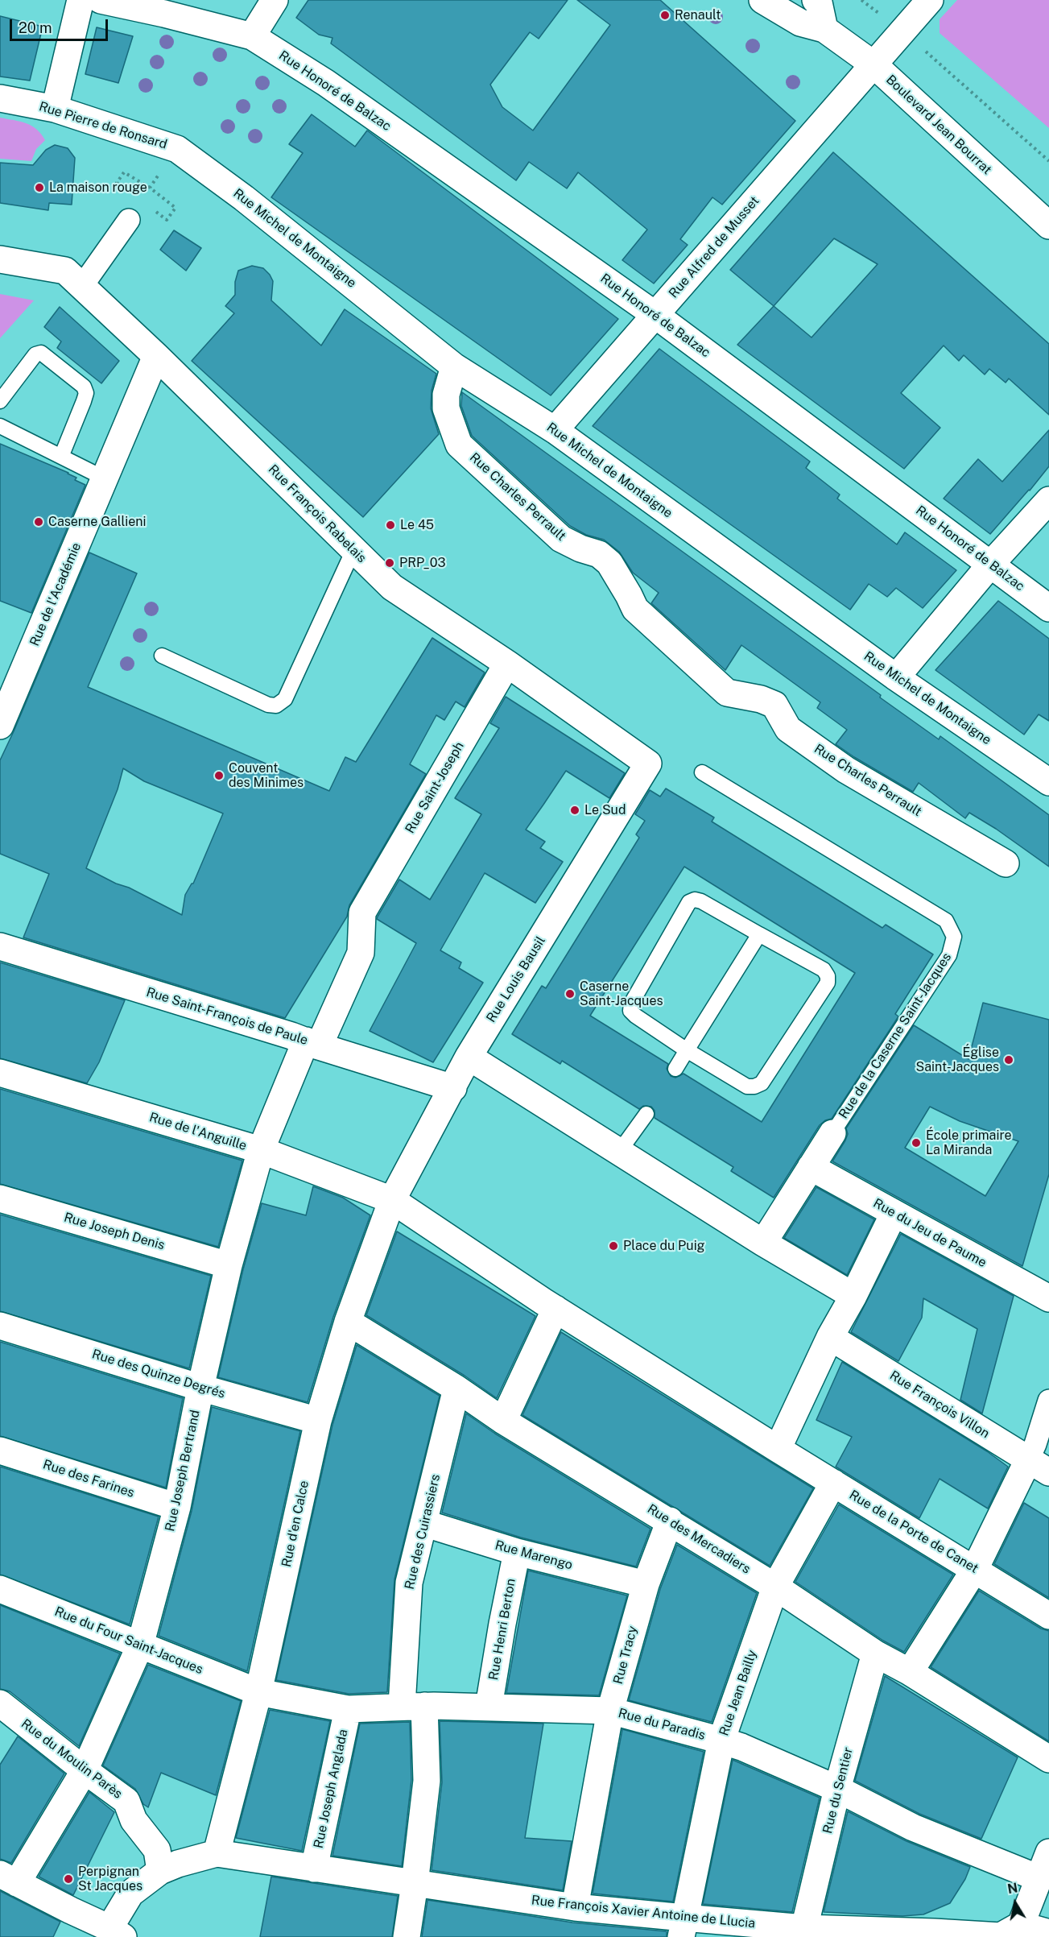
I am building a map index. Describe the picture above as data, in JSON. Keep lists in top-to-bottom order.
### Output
{
  "streets": {
    "street": [
      "Rue Honoré de Balzac",
      "Boulevard Jean Bourrat",
      "Rue Pierre de Ronsard",
      "Rue Michel de Montaigne",
      "Rue Alfred de Musset",
      "Rue Charles Perrault",
      "Rue François Rabelais",
      "Rue de l'Académie",
      "Rue Saint-Joseph",
      "Rue Louis Bausil",
      "Rue Saint-François de Paule",
      "Rue de la Caserne Saint-Jacques",
      "Rue de l'Anguille",
      "Rue Joseph Denis",
      "Rue du Jeu de Paume",
      "Rue des Quinze Degrés",
      "Rue François Villon",
      "Rue Joseph Bertrand",
      "Rue des Farines",
      "Rue d'en Calce",
      "Rue des Cuirassiers",
      "Rue de la Porte de Canet",
      "Rue des Mercadiers",
      "Rue Marengo",
      "Rue Henri Berton",
      "Rue du Four Saint-Jacques",
      "Rue Tracy",
      "Rue Jean Bailly",
      "Rue du Paradis",
      "Rue du Moulin Parès",
      "Rue Joseph Anglada",
      "Rue du Sentier",
      "Rue François Xavier Antoine de Llucia"
    ]
  },
  "crossings": [
    ["Rue Honoré de Balzac", "Rue Alfred de Musset"],
    ["Boulevard Jean Bourrat", "Rue Alfred de Musset"],
    ["Rue Pierre de Ronsard", "Rue Michel de Montaigne"],
    ["Rue Michel de Montaigne", "Rue Alfred de Musset"],
    ["Rue Michel de Montaigne", "Rue Charles Perrault"],
    ["Rue François Rabelais", "Rue de l'Académie"],
    ["Rue François Rabelais", "Rue Saint-Joseph"],
    ["Rue François Rabelais", "Rue Louis Bausil"],
    ["Rue Saint-Joseph", "Rue Joseph Bertrand"],
    ["Rue Louis Bausil", "Rue Saint-François de Paule"],
    ["Rue Louis Bausil", "Rue de l'Anguille"],
    ["Rue Louis Bausil", "Rue d'en Calce"],
    ["Rue Saint-François de Paule", "Rue Joseph Bertrand"],
    ["Rue de la Caserne Saint-Jacques", "Rue du Jeu de Paume"],
    ["Rue de l'Anguille", "Rue Joseph Bertrand"],
    ["Rue de l'Anguille", "Rue d'en Calce"],
    ["Rue Joseph Denis", "Rue Joseph Bertrand"],
    ["Rue des Quinze Degrés", "Rue Joseph Bertrand"],
    ["Rue des Quinze Degrés", "Rue d'en Calce"],
    ["Rue Joseph Bertrand", "Rue des Farines"],
    ["Rue Joseph Bertrand", "Rue du Four Saint-Jacques"],
    ["Rue Joseph Bertrand", "Rue du Moulin Parès"],
    ["Rue d'en Calce", "Rue des Mercadiers"],
    ["Rue d'en Calce", "Rue du Four Saint-Jacques"],
    ["Rue d'en Calce", "Rue du Paradis"],
    ["Rue d'en Calce", "Rue François Xavier Antoine de Llucia"],
    ["Rue des Cuirassiers", "Rue des Mercadiers"],
    ["Rue des Cuirassiers", "Rue Marengo"],
    ["Rue des Cuirassiers", "Rue du Paradis"],
    ["Rue des Cuirassiers", "Rue François Xavier Antoine de Llucia"],
    ["Rue de la Porte de Canet", "Rue Jean Bailly"],
    ["Rue des Mercadiers", "Rue Tracy"],
    ["Rue des Mercadiers", "Rue Jean Bailly"],
    ["Rue des Mercadiers", "Rue du Sentier"],
    ["Rue Marengo", "Rue Henri Berton"],
    ["Rue Marengo", "Rue Tracy"],
    ["Rue Henri Berton", "Rue du Paradis"],
    ["Rue du Four Saint-Jacques", "Rue du Paradis"],
    ["Rue Tracy", "Rue du Paradis"],
    ["Rue Tracy", "Rue François Xavier Antoine de Llucia"],
    ["Rue Jean Bailly", "Rue du Paradis"],
    ["Rue Jean Bailly", "Rue François Xavier Antoine de Llucia"],
    ["Rue du Paradis", "Rue Joseph Anglada"],
    ["Rue du Paradis", "Rue du Sentier"],
    ["Rue Joseph Anglada", "Rue François Xavier Antoine de Llucia"],
    ["Rue du Sentier", "Rue François Xavier Antoine de Llucia"]
  ],
  "places": [
    "Renault",
    "La maison rouge",
    "Caserne Gallieni",
    "Le 45",
    "PRP_03",
    "Couvent des Minimes",
    "Le Sud",
    "Caserne Saint-Jacques",
    "Église Saint-Jacques",
    "École primaire La Miranda",
    "Place du Puig",
    "Perpignan St Jacques"
  ],
  "scale_bar": "20 m",
  "north": "top"
}
